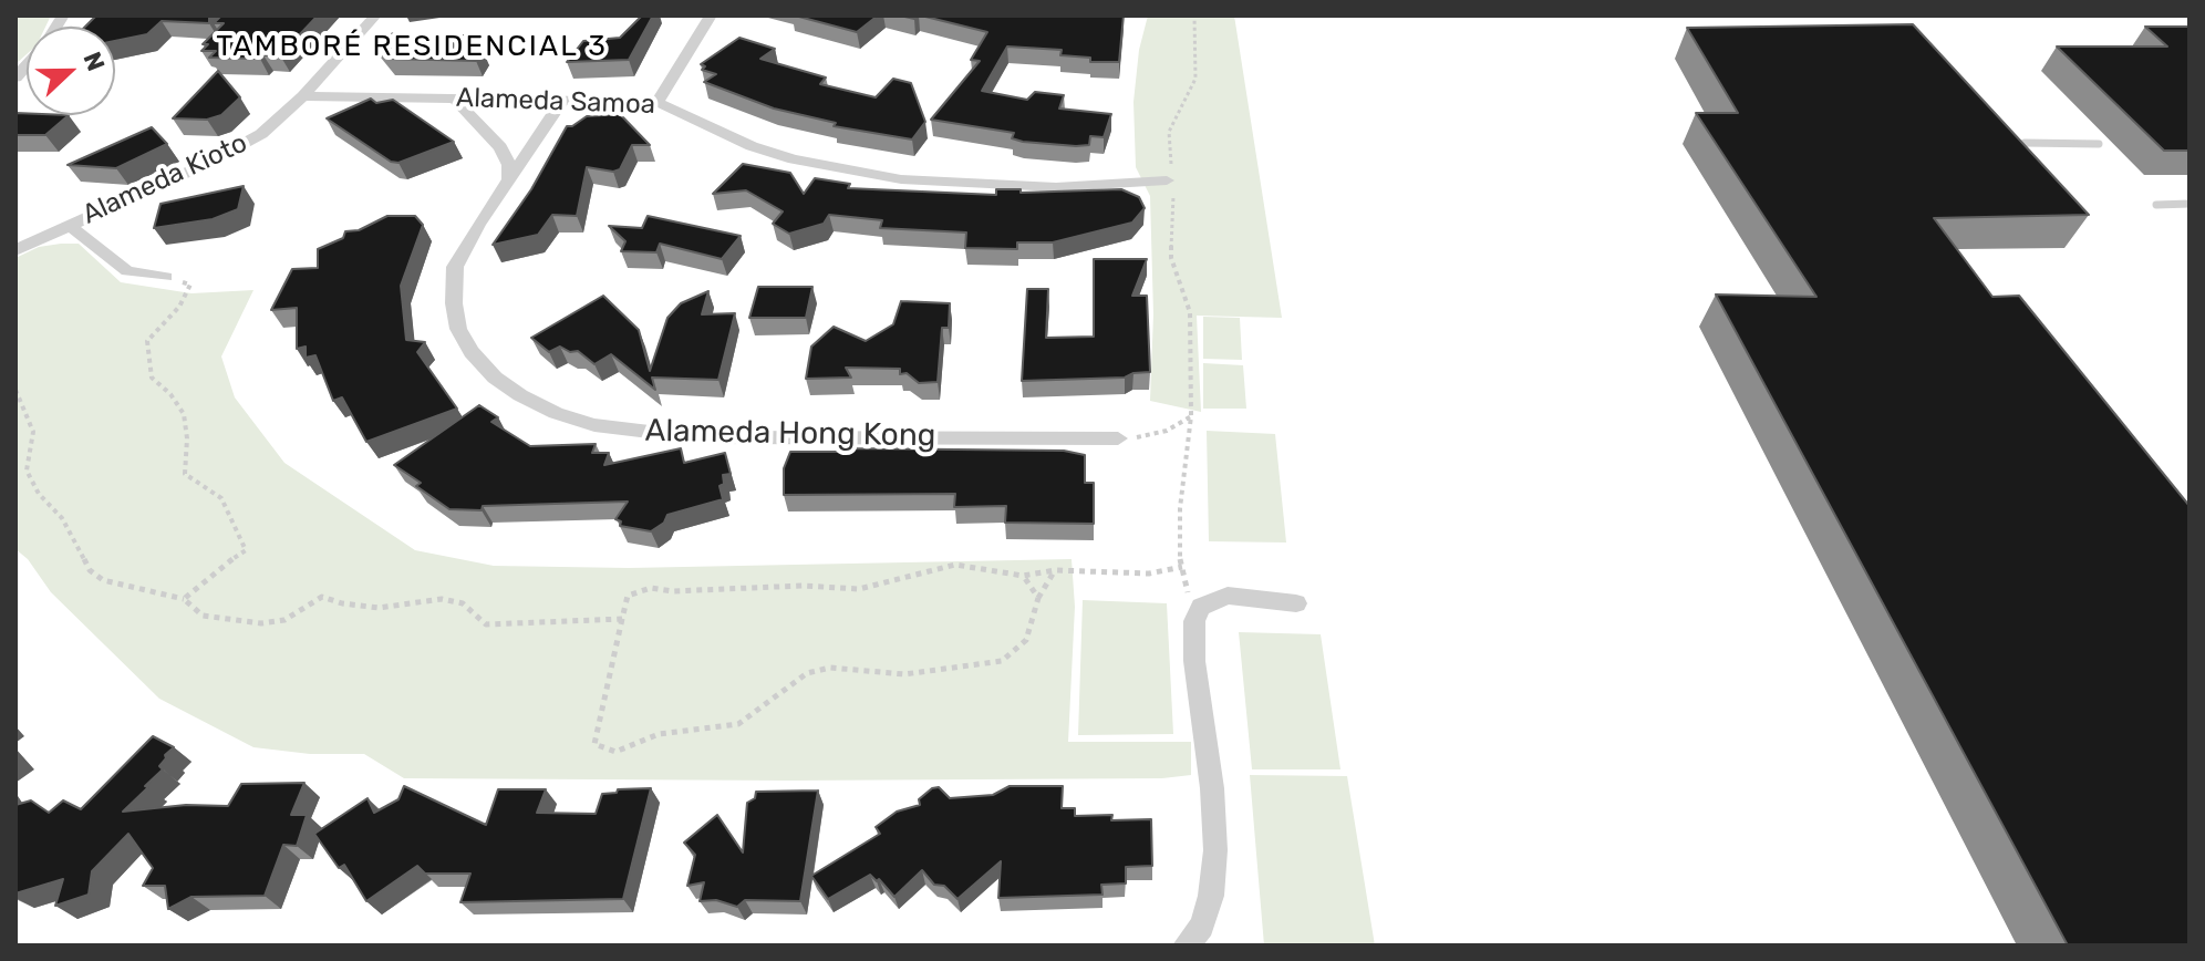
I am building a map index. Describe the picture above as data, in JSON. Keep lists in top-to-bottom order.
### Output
{
  "streets": {
    "street": ["Alameda Samoa", "Alameda Kioto", "Alameda Hong Kong"]
  },
  "crossings": [
    ["Alameda Samoa", "Alameda Kioto"],
    ["Alameda Samoa", "Alameda Hong Kong"]
  ],
  "districts": ["TAMBORÉ RESIDENCIAL 3"],
  "north": "right"
}
